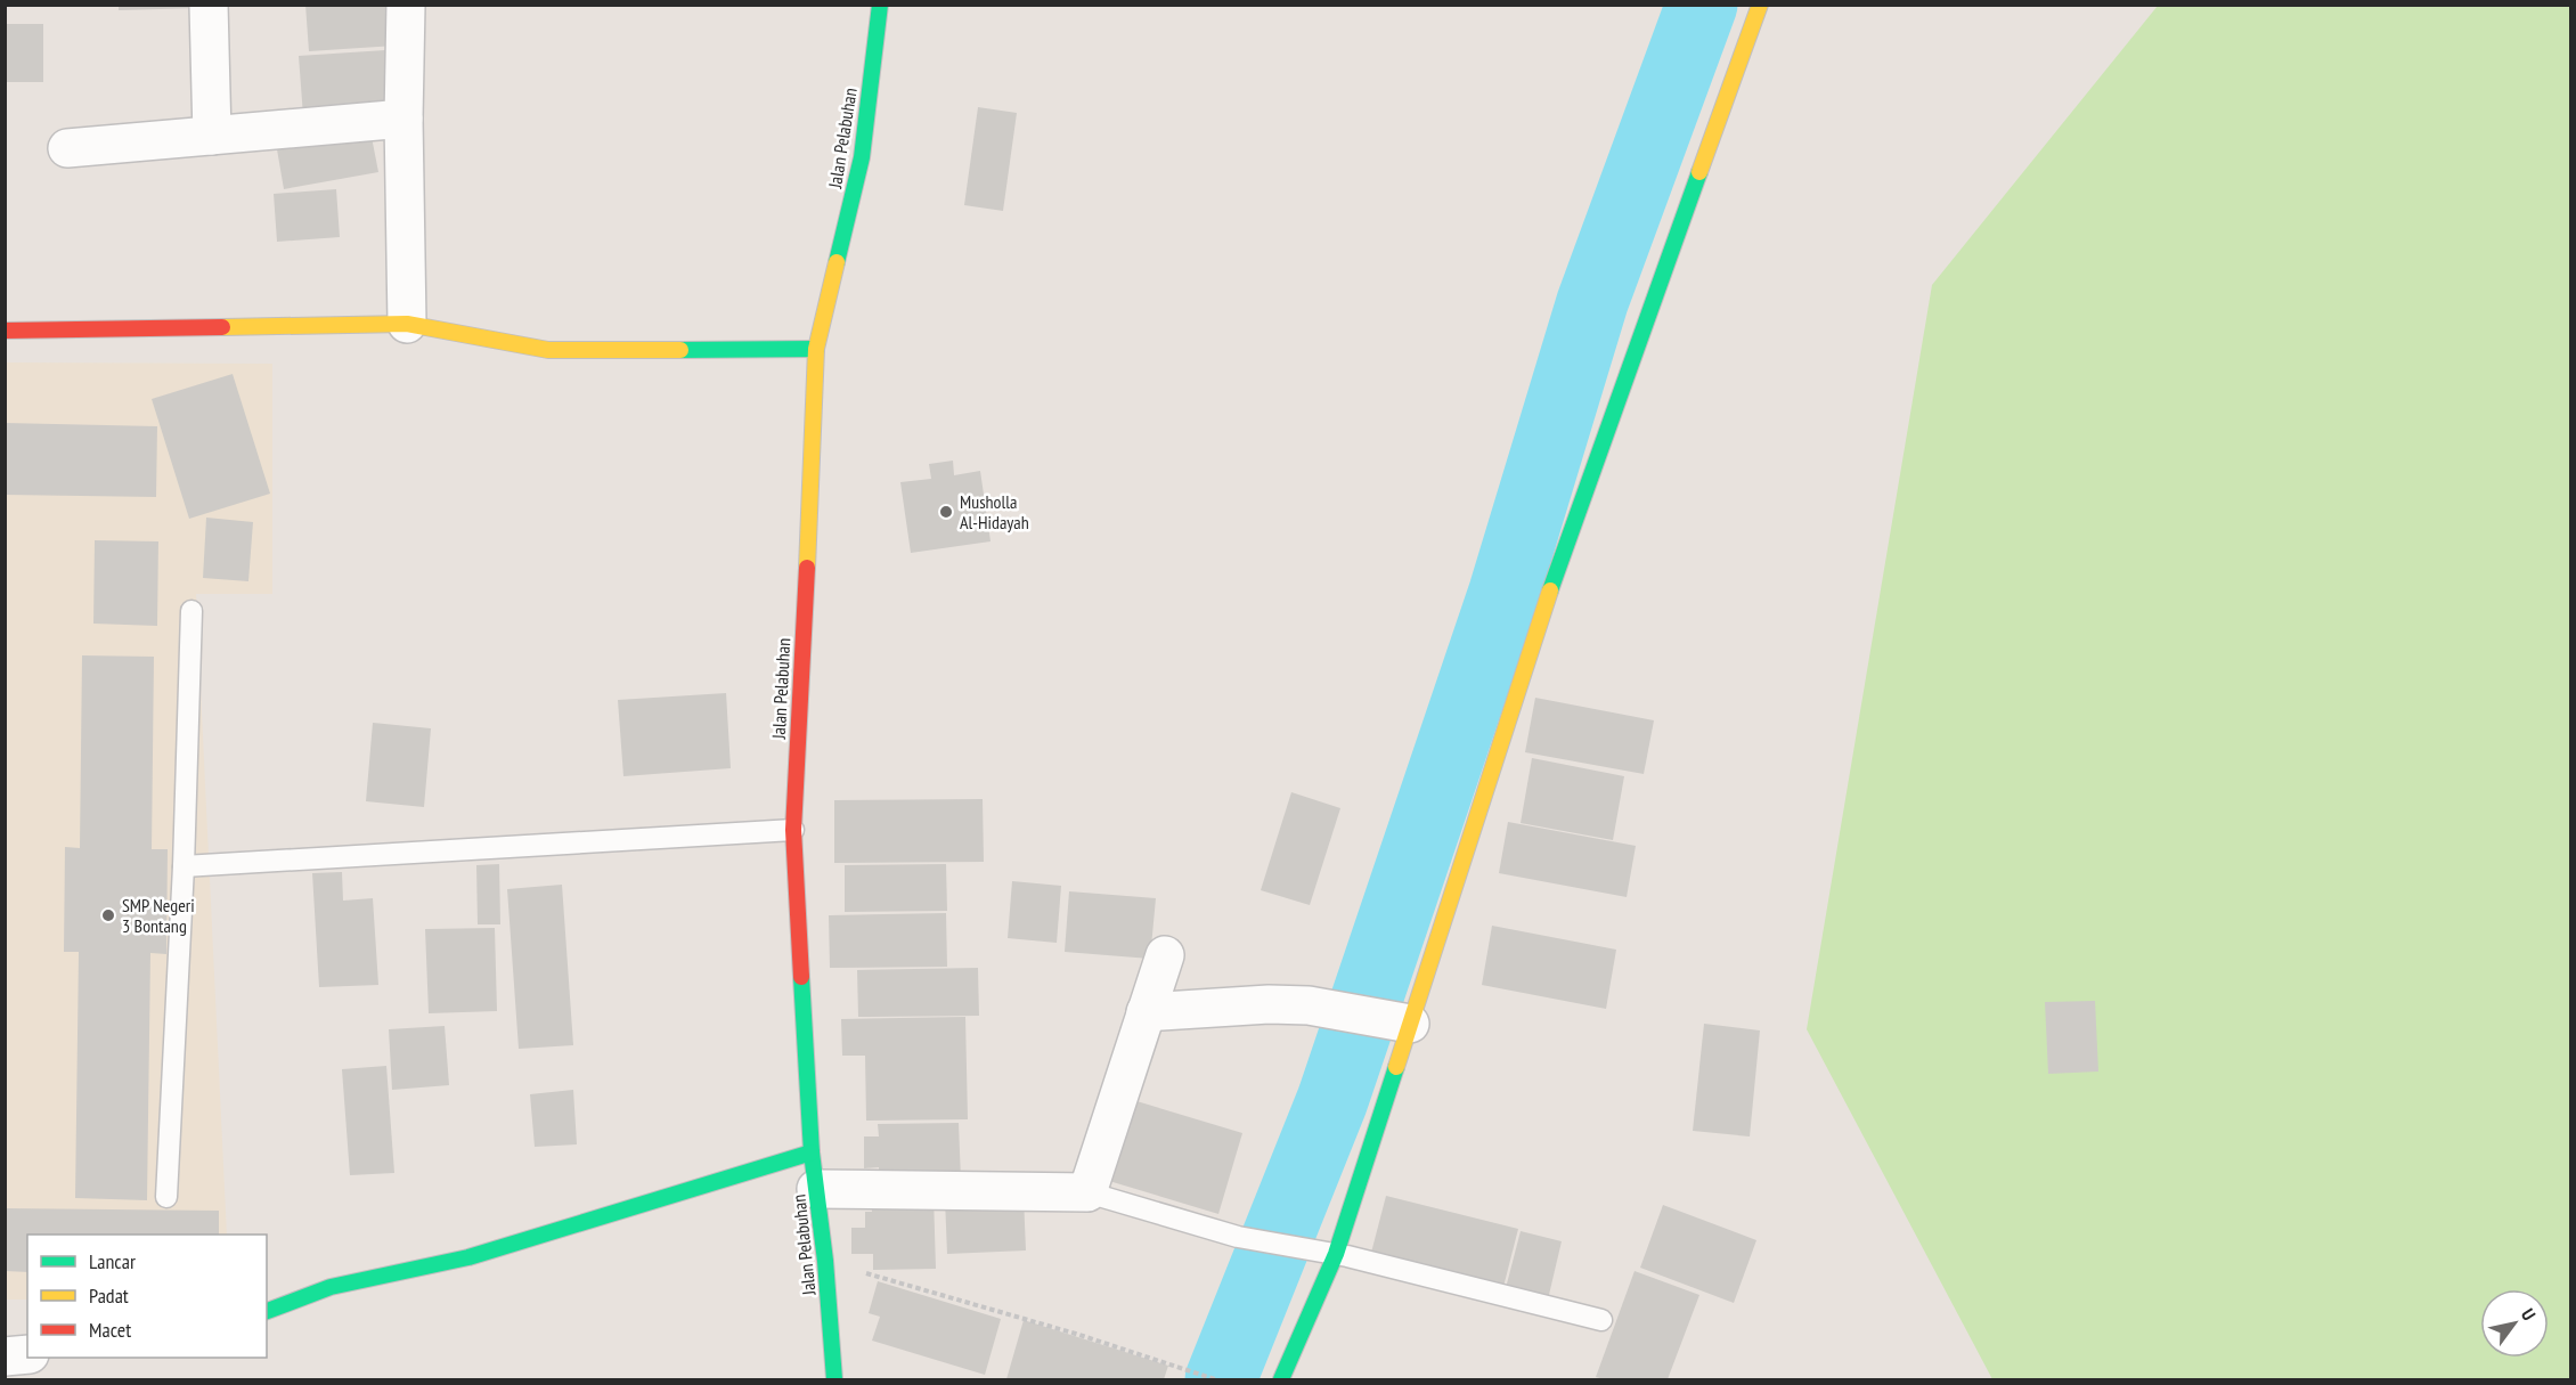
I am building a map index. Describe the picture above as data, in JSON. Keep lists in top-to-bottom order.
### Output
{
  "streets": {
    "street": ["Jalan Pelabuhan"]
  },
  "places": ["Musholla Al-Hidayah", "SMP Negeri 3 Bontang"],
  "legend": ["Lancar", "Padat", "Macet"],
  "north": "top right"
}
